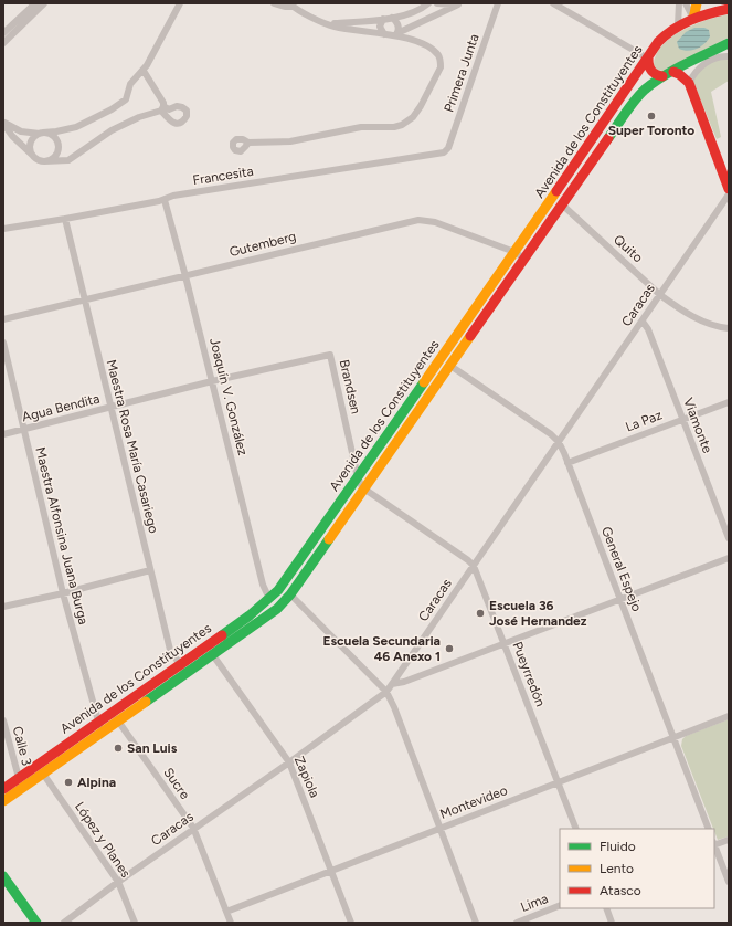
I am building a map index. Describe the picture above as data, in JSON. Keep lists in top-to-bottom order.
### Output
{
  "streets": {
    "main road": ["Avenida de los Constituyentes"],
    "street": [
      "Primera Junta",
      "Francesita",
      "Gutemberg",
      "Quito",
      "Caracas",
      "Brandsen",
      "Joaquín V. González",
      "Agua Bendita",
      "La Paz",
      "Viamonte",
      "Maestra Rosa María Casariego",
      "Maestra Alfonsina Juana Burga",
      "General Espejo",
      "Pueyrredón",
      "Calle 3",
      "Zapiola",
      "Sucre",
      "Montevideo",
      "López y Planes",
      "Lima"
    ]
  },
  "crossings": [
    ["Primera Junta", "Francesita"],
    ["Avenida de los Constituyentes", "Gutemberg"],
    ["Avenida de los Constituyentes", "Quito"],
    ["Avenida de los Constituyentes", "Brandsen"],
    ["Avenida de los Constituyentes", "Joaquín V. González"],
    ["Avenida de los Constituyentes", "Maestra Rosa María Casariego"],
    ["Avenida de los Constituyentes", "Maestra Alfonsina Juana Burga"],
    ["Avenida de los Constituyentes", "General Espejo"],
    ["Avenida de los Constituyentes", "Calle 3"],
    ["Avenida de los Constituyentes", "Zapiola"],
    ["Avenida de los Constituyentes", "Sucre"],
    ["Avenida de los Constituyentes", "López y Planes"],
    ["Francesita", "Joaquín V. González"],
    ["Francesita", "Maestra Rosa María Casariego"],
    ["Gutemberg", "Joaquín V. González"],
    ["Gutemberg", "Maestra Rosa María Casariego"],
    ["Quito", "Caracas"],
    ["Caracas", "Viamonte"],
    ["Caracas", "General Espejo"],
    ["Caracas", "Pueyrredón"],
    ["Caracas", "Zapiola"],
    ["Caracas", "Sucre"],
    ["Caracas", "López y Planes"],
    ["Brandsen", "Agua Bendita"],
    ["Joaquín V. González", "Agua Bendita"],
    ["Agua Bendita", "Maestra Rosa María Casariego"],
    ["Agua Bendita", "Maestra Alfonsina Juana Burga"],
    ["La Paz", "Viamonte"],
    ["La Paz", "General Espejo"],
    ["General Espejo", "Montevideo"],
    ["Pueyrredón", "Montevideo"],
    ["Zapiola", "Montevideo"],
    ["Sucre", "Montevideo"]
  ],
  "places": [
    "Super Toronto",
    "Escuela 36 José Hernandez",
    "Escuela Secundaria 46 Anexo 1",
    "San Luis",
    "Alpina"
  ],
  "legend": ["Fluido", "Lento", "Atasco"]
}
